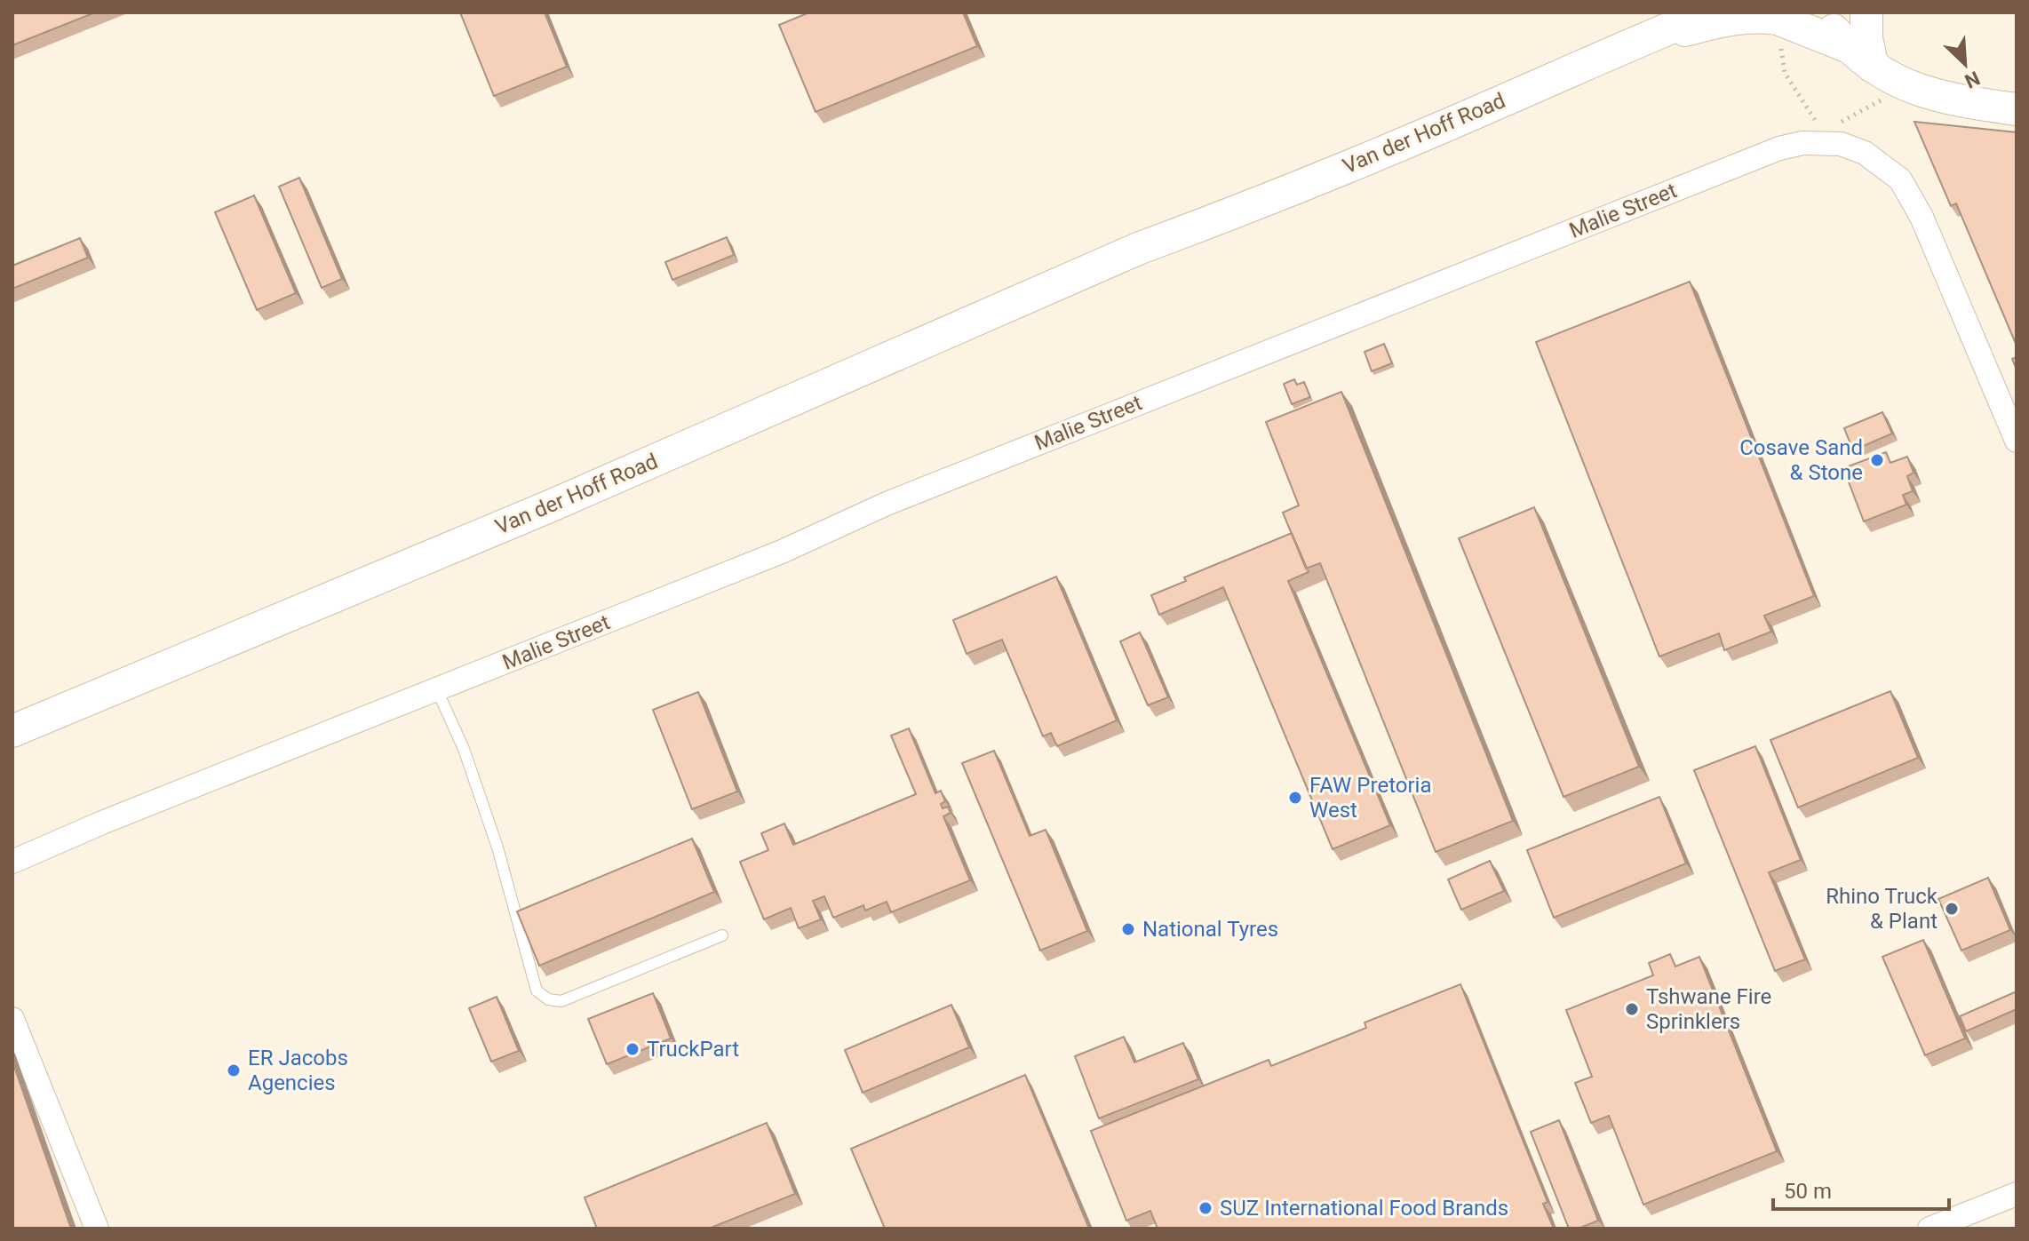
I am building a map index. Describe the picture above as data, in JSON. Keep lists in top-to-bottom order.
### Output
{
  "streets": {
    "main road": ["Van der Hoff Road"],
    "street": ["Malie Street"]
  },
  "places": [
    "Cosave Sand & Stone",
    "FAW Pretoria West",
    "Rhino Truck & Plant",
    "National Tyres",
    "Tshwane Fire Sprinklers",
    "TruckPart",
    "ER Jacobs Agencies",
    "SUZ International Food Brands"
  ],
  "scale_bar": "50 m",
  "north": "bottom right"
}
